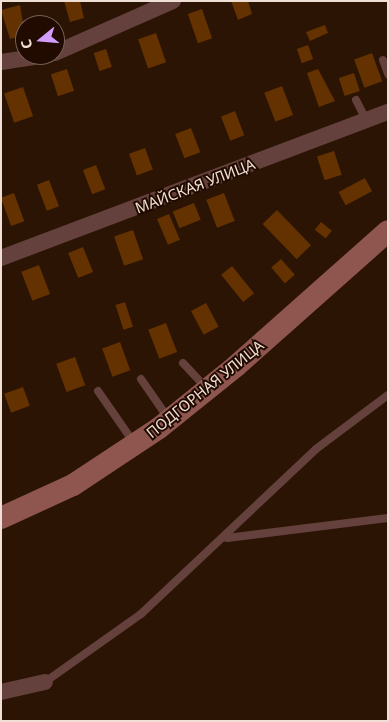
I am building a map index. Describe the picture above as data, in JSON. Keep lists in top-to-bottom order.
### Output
{
  "streets": {
    "street": ["МАЙСКАЯ УЛИЦА", "ПОДГОРНАЯ УЛИЦА"]
  },
  "north": "left"
}
